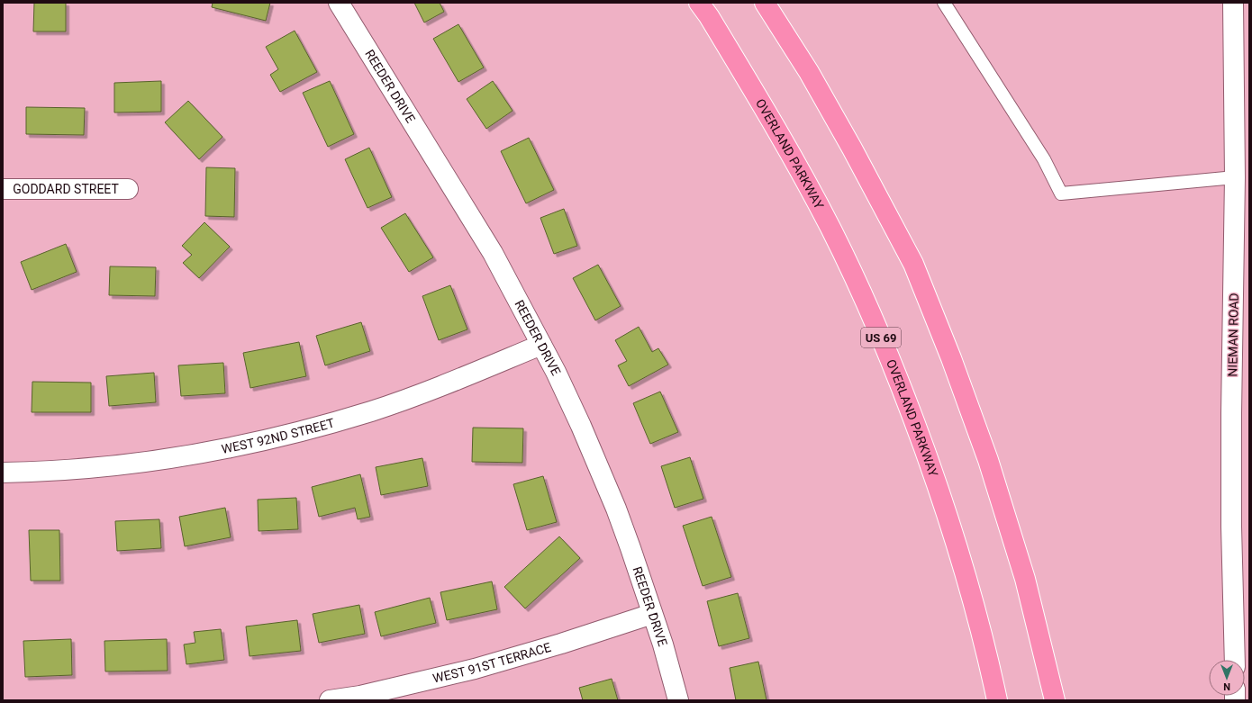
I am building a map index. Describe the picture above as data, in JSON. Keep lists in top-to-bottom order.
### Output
{
  "streets": {
    "highway": ["OVERLAND PARKWAY", "US 69"],
    "street": [
      "REEDER DRIVE",
      "GODDARD STREET",
      "NIEMAN ROAD",
      "WEST 92ND STREET",
      "WEST 91ST TERRACE"
    ]
  },
  "crossings": [
    ["REEDER DRIVE", "WEST 92ND STREET"],
    ["REEDER DRIVE", "WEST 91ST TERRACE"]
  ],
  "north": "bottom"
}
